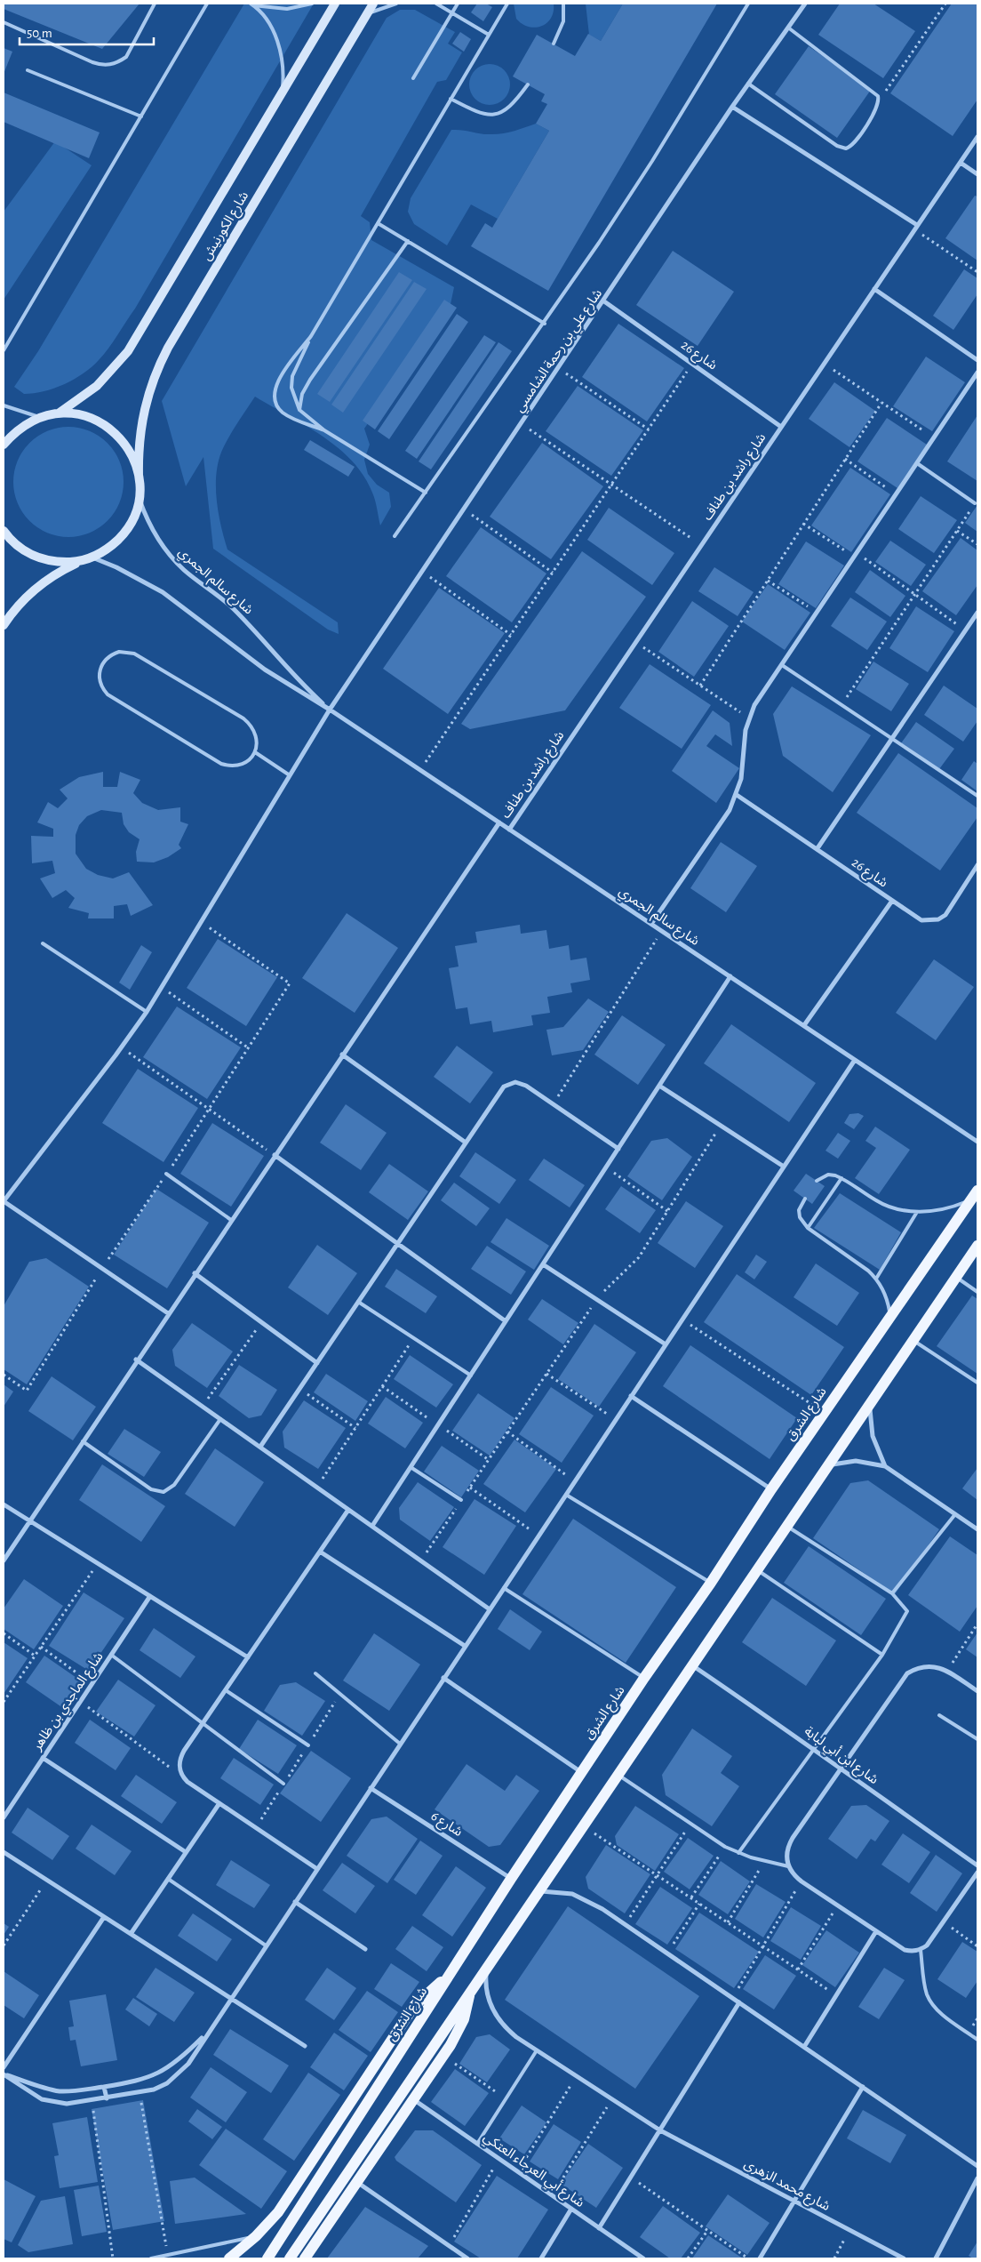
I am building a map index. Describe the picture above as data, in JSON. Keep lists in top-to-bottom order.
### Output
{
  "streets": {
    "main road": ["شارع الكورنيش", "شارع الشرق"],
    "street": [
      "شارع علي بن رحمة الشامسي",
      "شارع 26",
      "شارع راشد بن طناف",
      "شارع سالم الجمري",
      "شارع الماجدي بن ظاهر",
      "شارع ابن أبي لبابة",
      "شارع 6",
      "شارع أبي العرجاء العتكي",
      "شارع محمد الزهرى"
    ]
  },
  "crossings": [
    ["شارع الكورنيش", "شارع سالم الجمري"],
    ["شارع علي بن رحمة الشامسي", "شارع 26"],
    ["شارع علي بن رحمة الشامسي", "شارع سالم الجمري"],
    ["شارع 26", "شارع راشد بن طناف"],
    ["شارع راشد بن طناف", "شارع سالم الجمري"],
    ["شارع الشرق", "شارع 6"]
  ],
  "scale_bar": "50 m"
}
